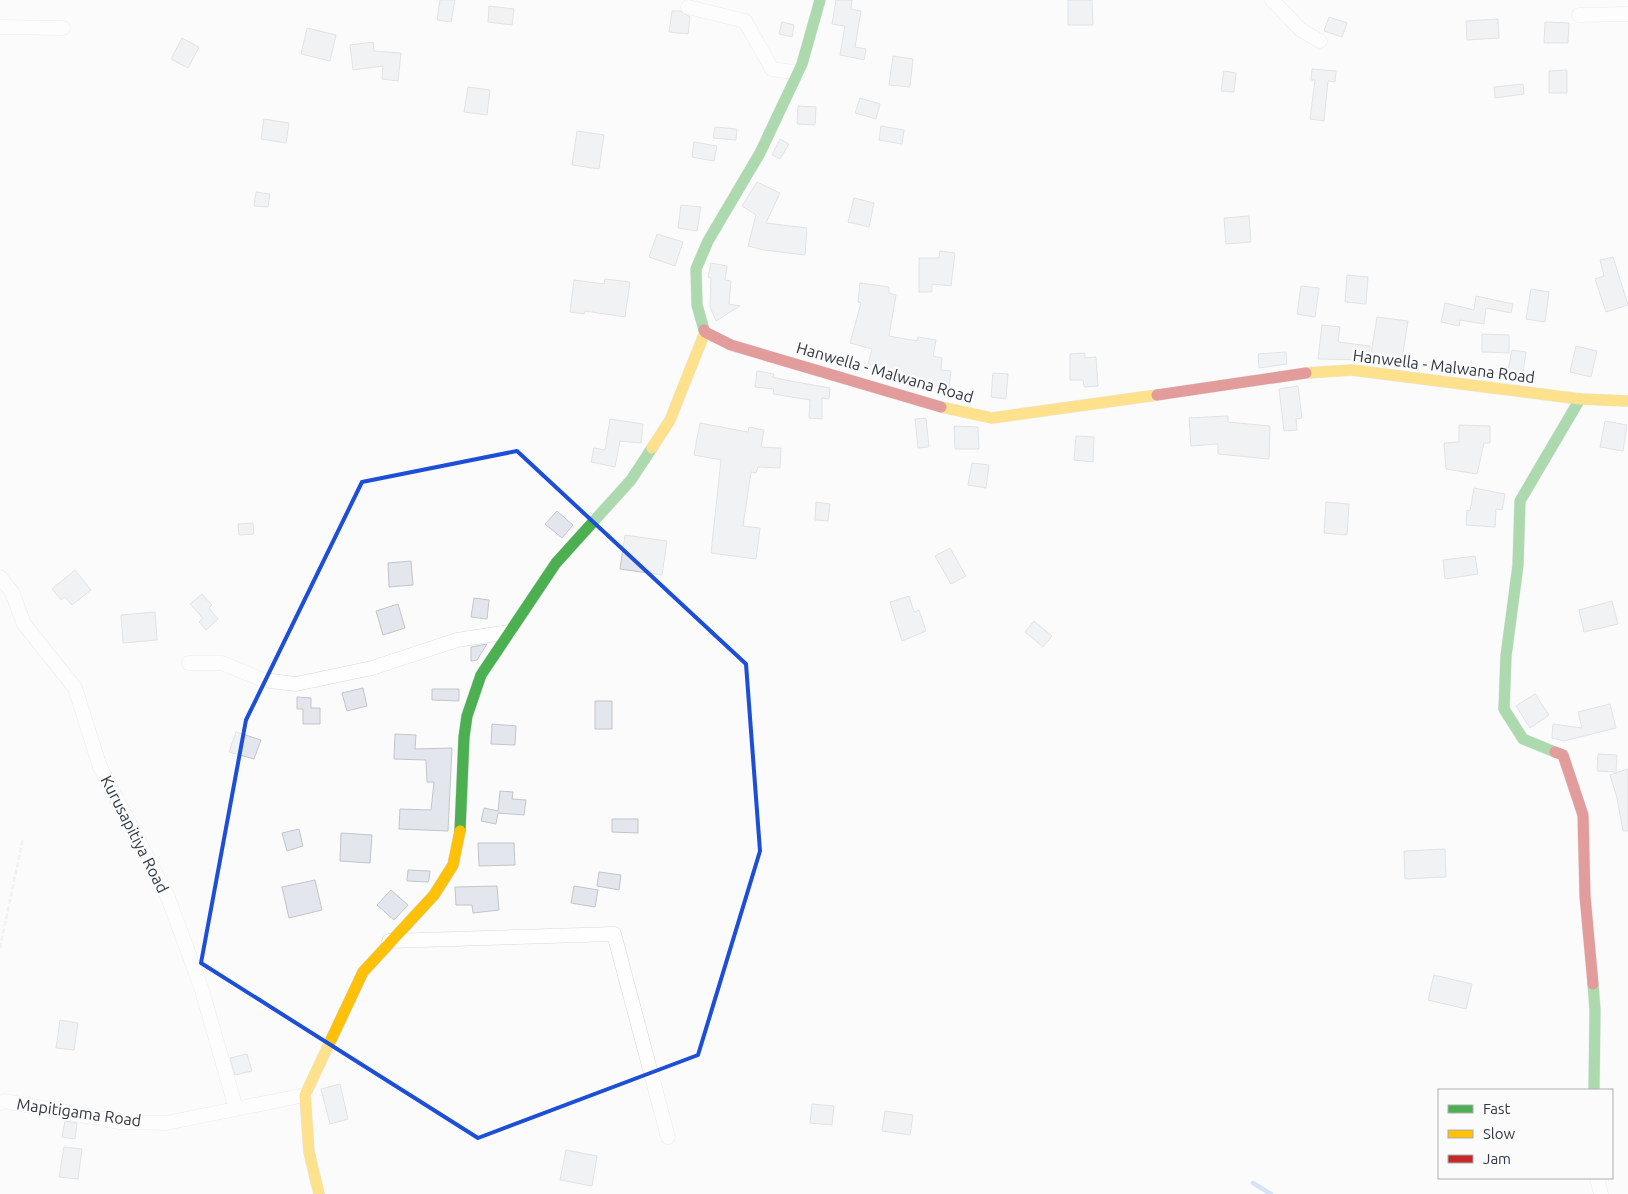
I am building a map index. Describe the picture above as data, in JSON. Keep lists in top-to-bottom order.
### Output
{
  "streets": {
    "street": ["Hanwella - Malwana Road", "Kurusapitiya Road", "Mapitigama Road"]
  },
  "crossings": [
    ["Kurusapitiya Road", "Mapitigama Road"]
  ],
  "legend": ["Fast", "Slow", "Jam"]
}
